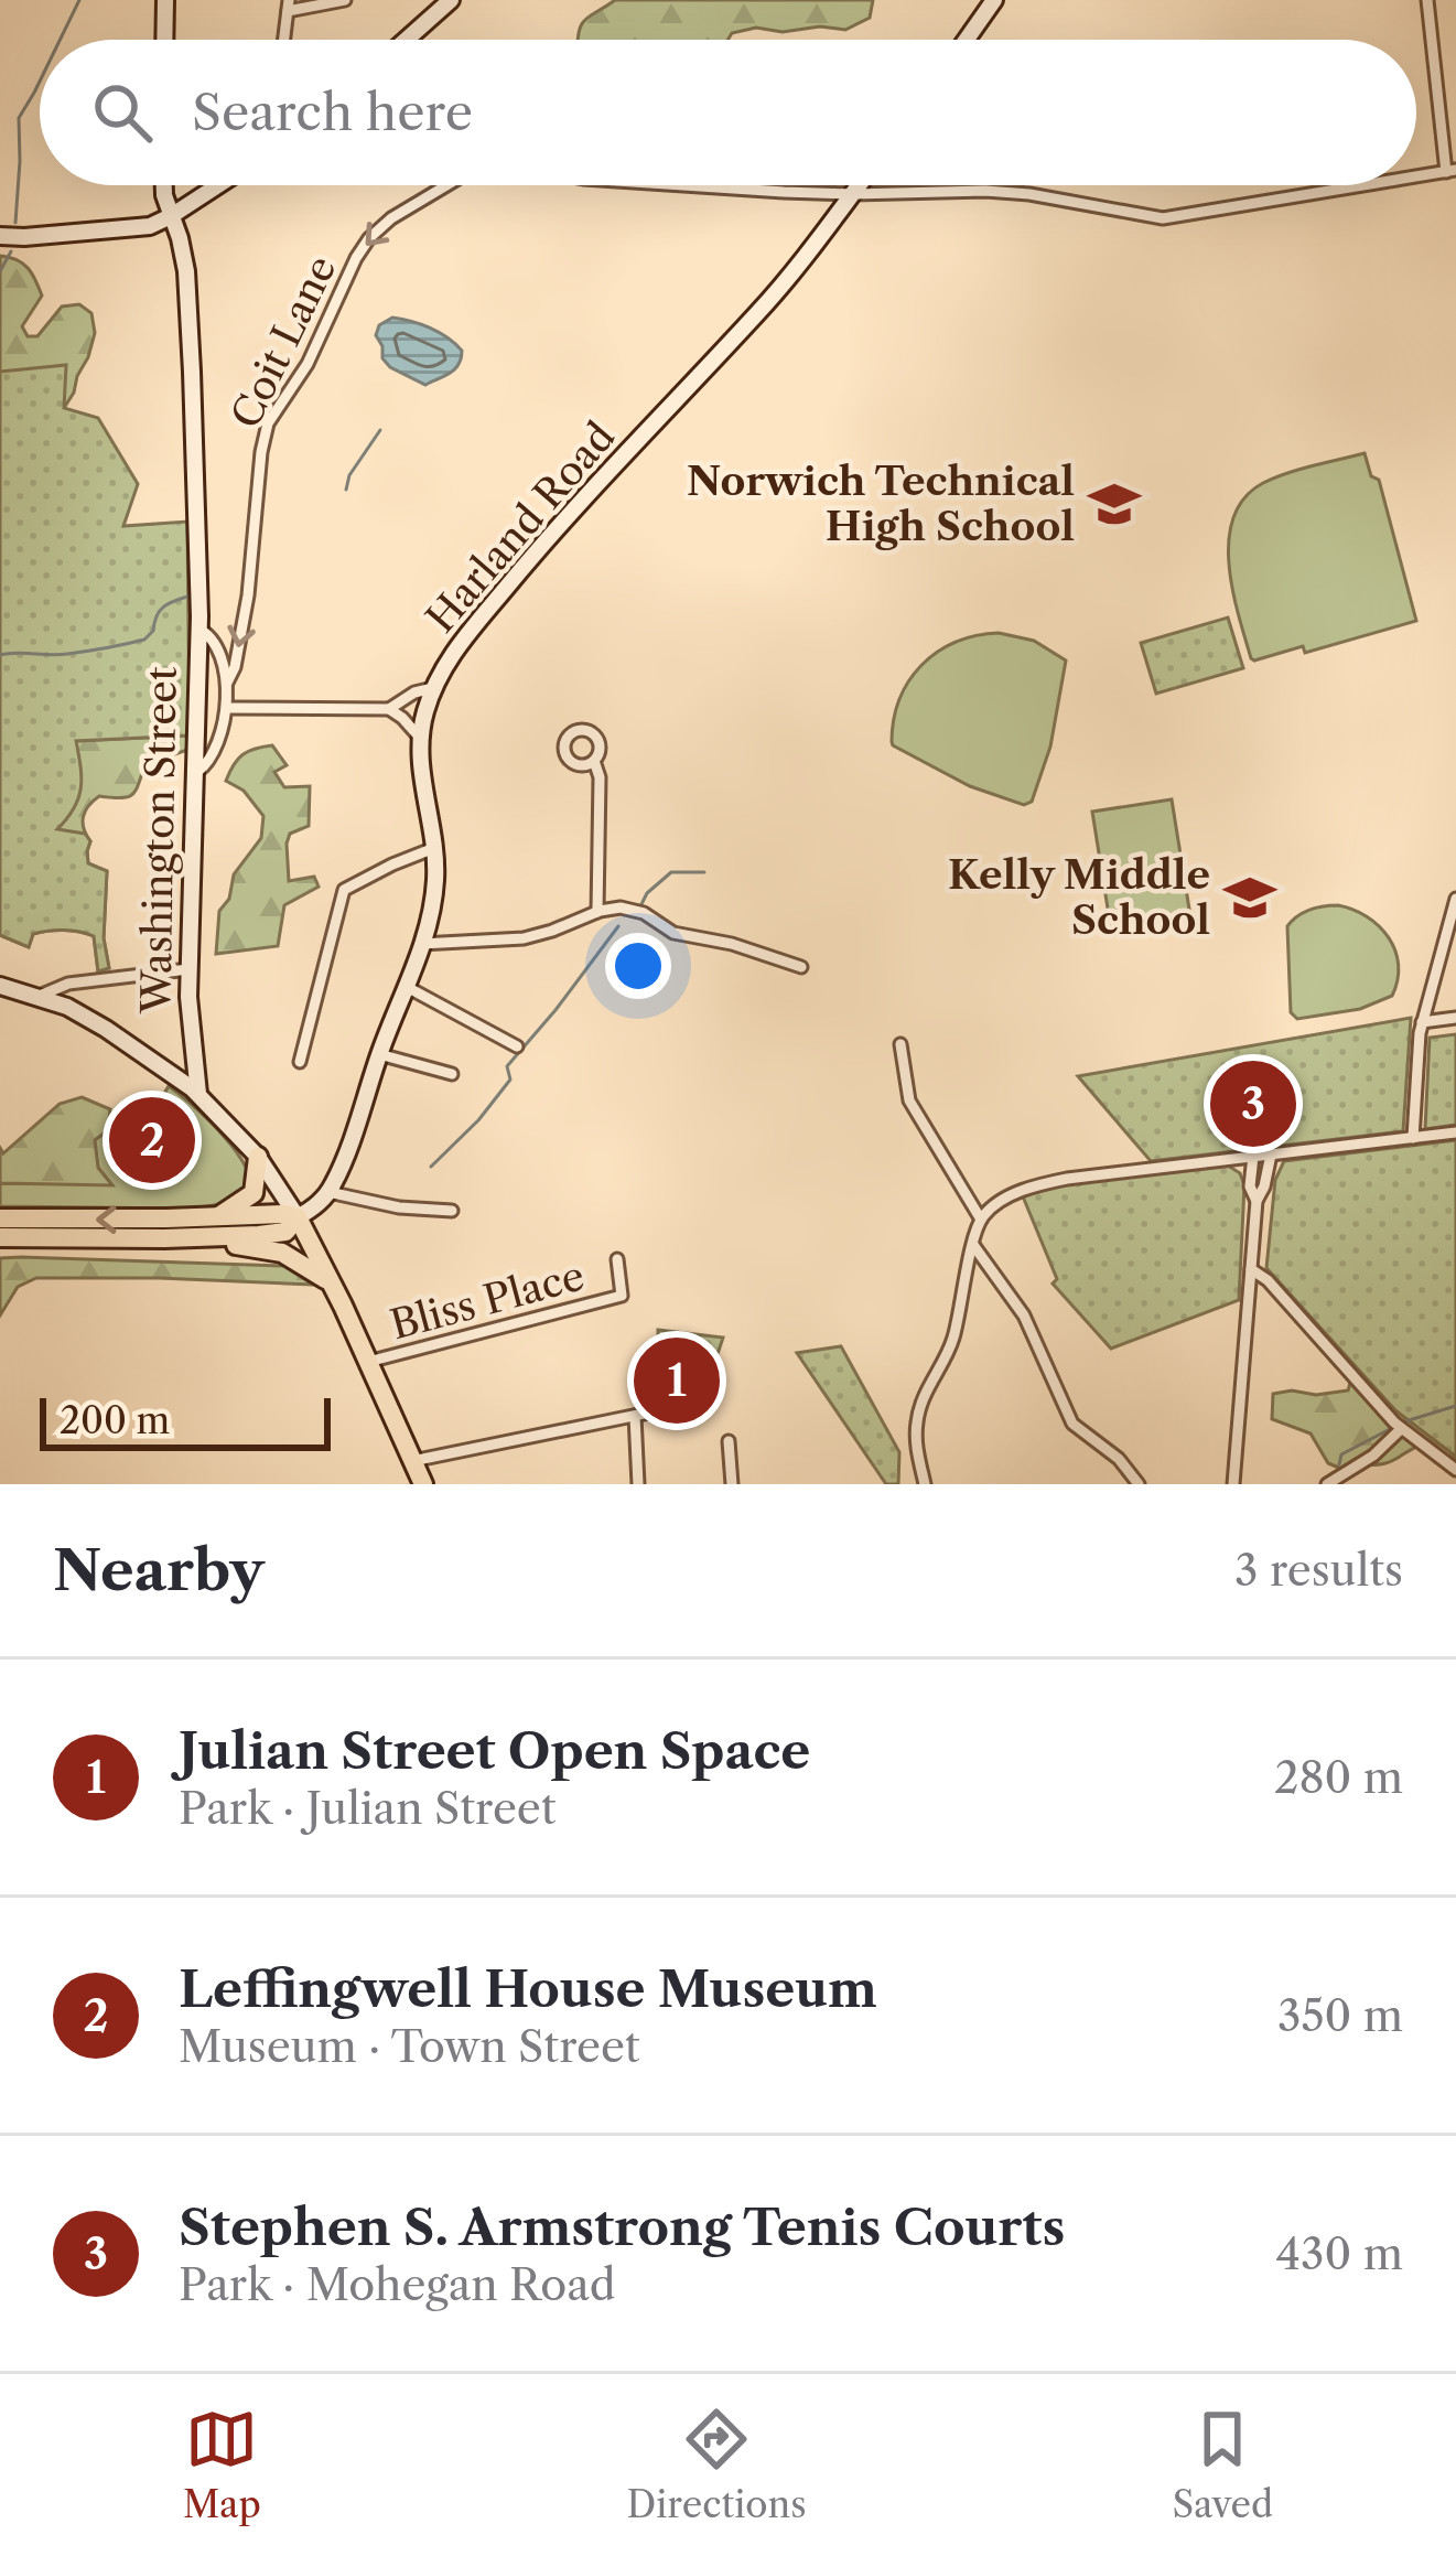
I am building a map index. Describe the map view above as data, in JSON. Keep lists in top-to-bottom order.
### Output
{
  "streets": {
    "main road": ["Harland Road", "Washington Street"],
    "street": ["Coit Lane", "Bliss Place"]
  },
  "one_way": ["Coit Lane"],
  "places": {
    "school or university": ["Norwich Technical High School", "Kelly Middle School"]
  },
  "scale_bar": "200 m",
  "page": {
    "search": "Search here",
    "pins": ["3", "2", "1"],
    "scale": "200 m",
    "heading": ["Nearby", "3 results"],
    "list": [
      {
        "mark": "1",
        "name": "Julian Street Open Space",
        "note": "Park · Julian Street",
        "value": "280 m"
      },
      {
        "mark": "2",
        "name": "Leffingwell House Museum",
        "note": "Museum · Town Street",
        "value": "350 m"
      },
      {
        "mark": "3",
        "name": "Stephen S. Armstrong Tenis Courts",
        "note": "Park · Mohegan Road",
        "value": "430 m"
      }
    ],
    "nav": ["Map", "Directions", "Saved"]
  }
}
